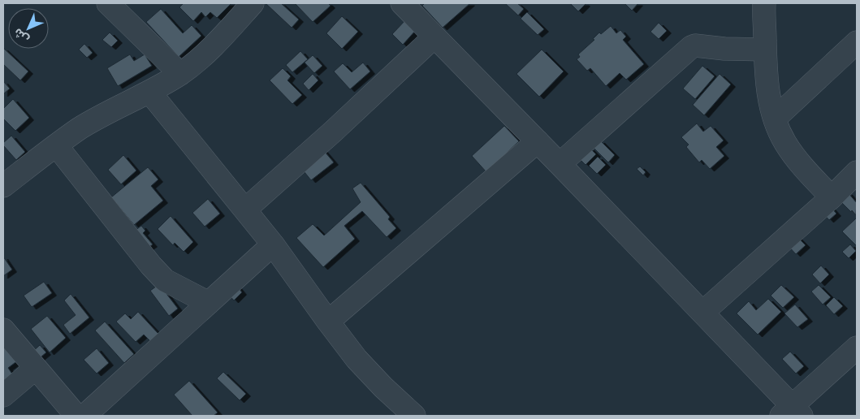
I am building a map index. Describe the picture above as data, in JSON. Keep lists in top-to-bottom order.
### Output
{
  "north": "bottom left"
}
